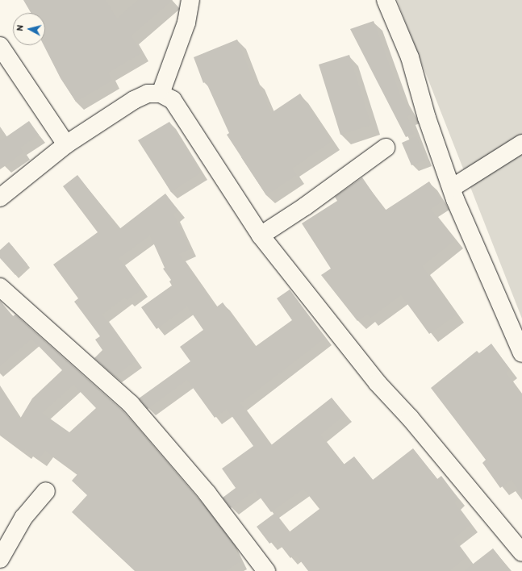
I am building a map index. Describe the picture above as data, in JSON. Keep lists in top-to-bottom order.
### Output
{
  "north": "left"
}
